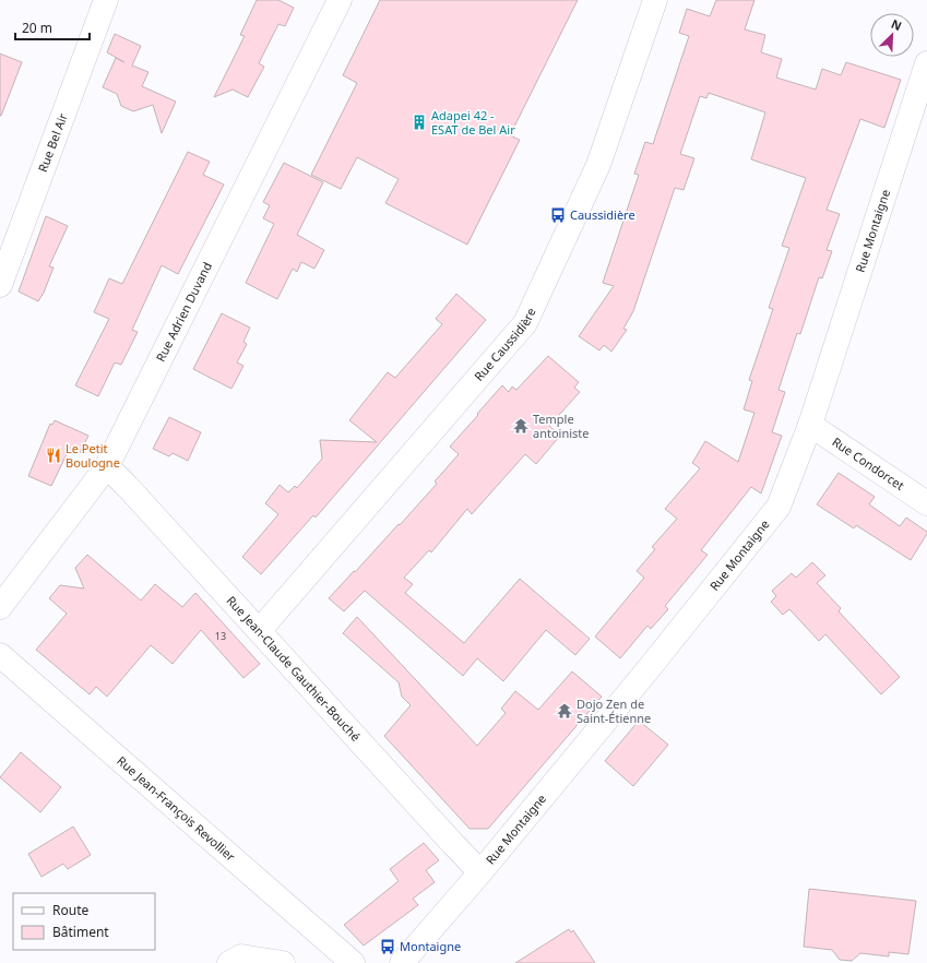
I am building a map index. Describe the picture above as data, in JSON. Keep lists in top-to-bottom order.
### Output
{
  "streets": {
    "street": [
      "Rue Bel Air",
      "Rue Montaigne",
      "Rue Adrien Duvand",
      "Rue Caussidière",
      "Rue Condorcet",
      "Rue Jean-Claude Gauthier-Bouché",
      "Rue Jean-François Revollier"
    ]
  },
  "crossings": [
    ["Rue Montaigne", "Rue Condorcet"],
    ["Rue Montaigne", "Rue Jean-Claude Gauthier-Bouché"],
    ["Rue Adrien Duvand", "Rue Jean-Claude Gauthier-Bouché"],
    ["Rue Caussidière", "Rue Jean-Claude Gauthier-Bouché"]
  ],
  "places": {
    "building": ["Adapei 42 - ESAT de Bel Air"],
    "bus stop": ["Caussidière", "Montaigne"],
    "temple": ["Temple antoiniste", "Dojo Zen de Saint-Étienne"],
    "restaurant": ["Le Petit Boulogne"]
  },
  "house_numbers": ["13"],
  "legend": ["Route", "Bâtiment"],
  "scale_bar": "20 m",
  "north": "top right"
}
